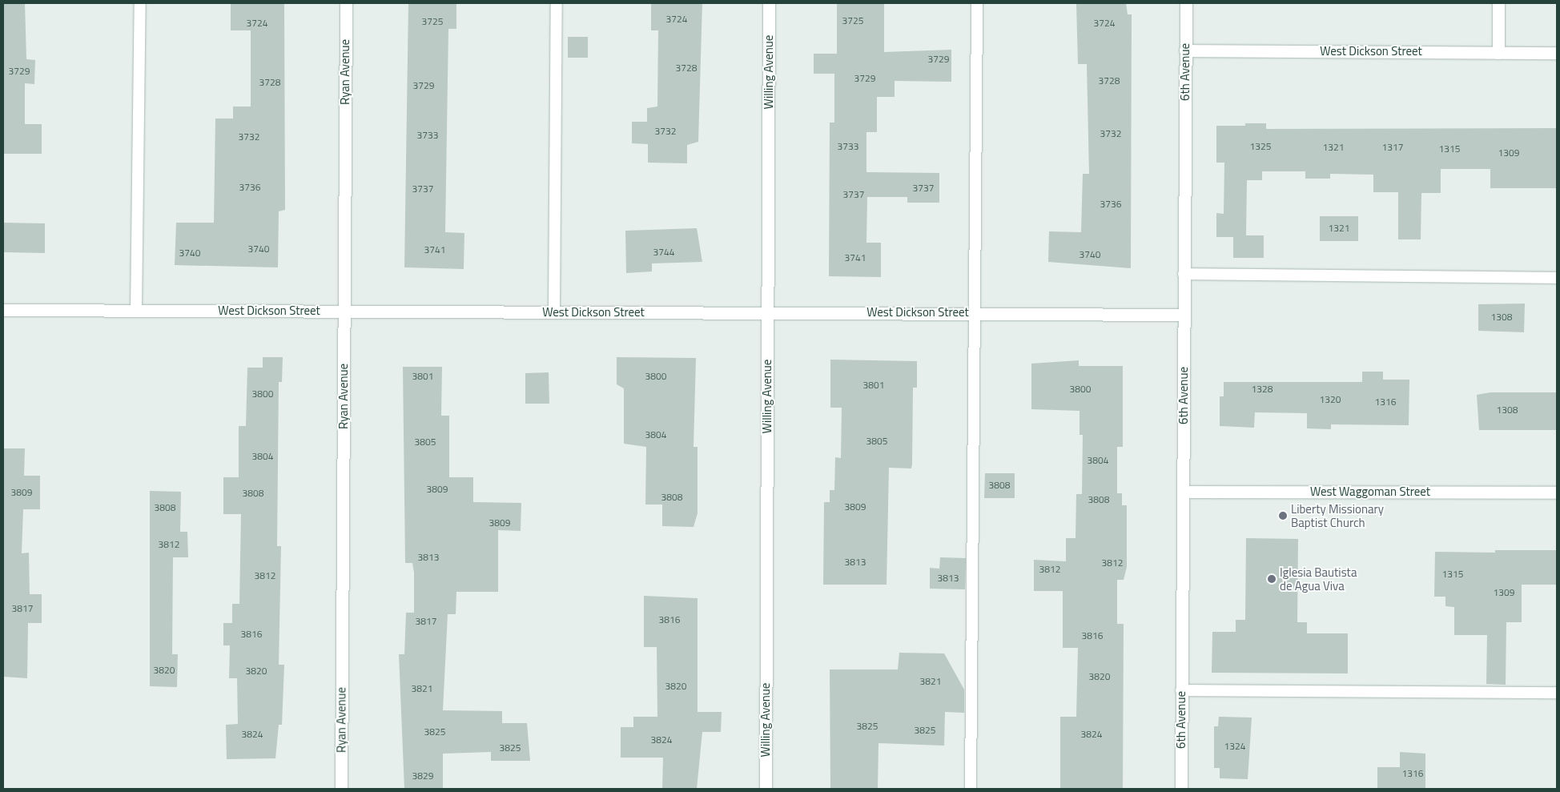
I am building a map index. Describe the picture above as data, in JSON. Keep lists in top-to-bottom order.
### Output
{
  "streets": {
    "street": [
      "West Dickson Street",
      "Ryan Avenue",
      "Willing Avenue",
      "6th Avenue",
      "West Waggoman Street"
    ]
  },
  "crossings": [
    ["West Dickson Street", "Ryan Avenue"],
    ["West Dickson Street", "Willing Avenue"],
    ["West Dickson Street", "6th Avenue"],
    ["6th Avenue", "West Waggoman Street"]
  ],
  "places": ["Liberty Missionary Baptist Church", "Iglesia Bautista de Agua Viva"],
  "house_numbers": [
    "3724",
    "3725",
    "3725",
    "3724",
    "3724",
    "3729",
    "3728",
    "3729",
    "3729",
    "3728",
    "3728",
    "3729",
    "3732",
    "3732",
    "3733",
    "3732",
    "3733",
    "1325",
    "1321",
    "1317",
    "1315",
    "1309",
    "3736",
    "3737",
    "3737",
    "3737",
    "3736",
    "1321",
    "3740",
    "3741",
    "3744",
    "3740",
    "3740",
    "3741",
    "1308",
    "3801",
    "3800",
    "3801",
    "3800",
    "1328",
    "3800",
    "1320",
    "1316",
    "1308",
    "3804",
    "3805",
    "3805",
    "3804",
    "3804",
    "3808",
    "3809",
    "3809",
    "3808",
    "3808",
    "3808",
    "3809",
    "3808",
    "3809",
    "3812",
    "3813",
    "3813",
    "3812",
    "3812",
    "1315",
    "3812",
    "3813",
    "1309",
    "3817",
    "3816",
    "3817",
    "3816",
    "3816",
    "3820",
    "3820",
    "3820",
    "3821",
    "3820",
    "3821",
    "3825",
    "3825",
    "3825",
    "3824",
    "3824",
    "3824",
    "1324",
    "3825",
    "1316",
    "3829"
  ]
}
